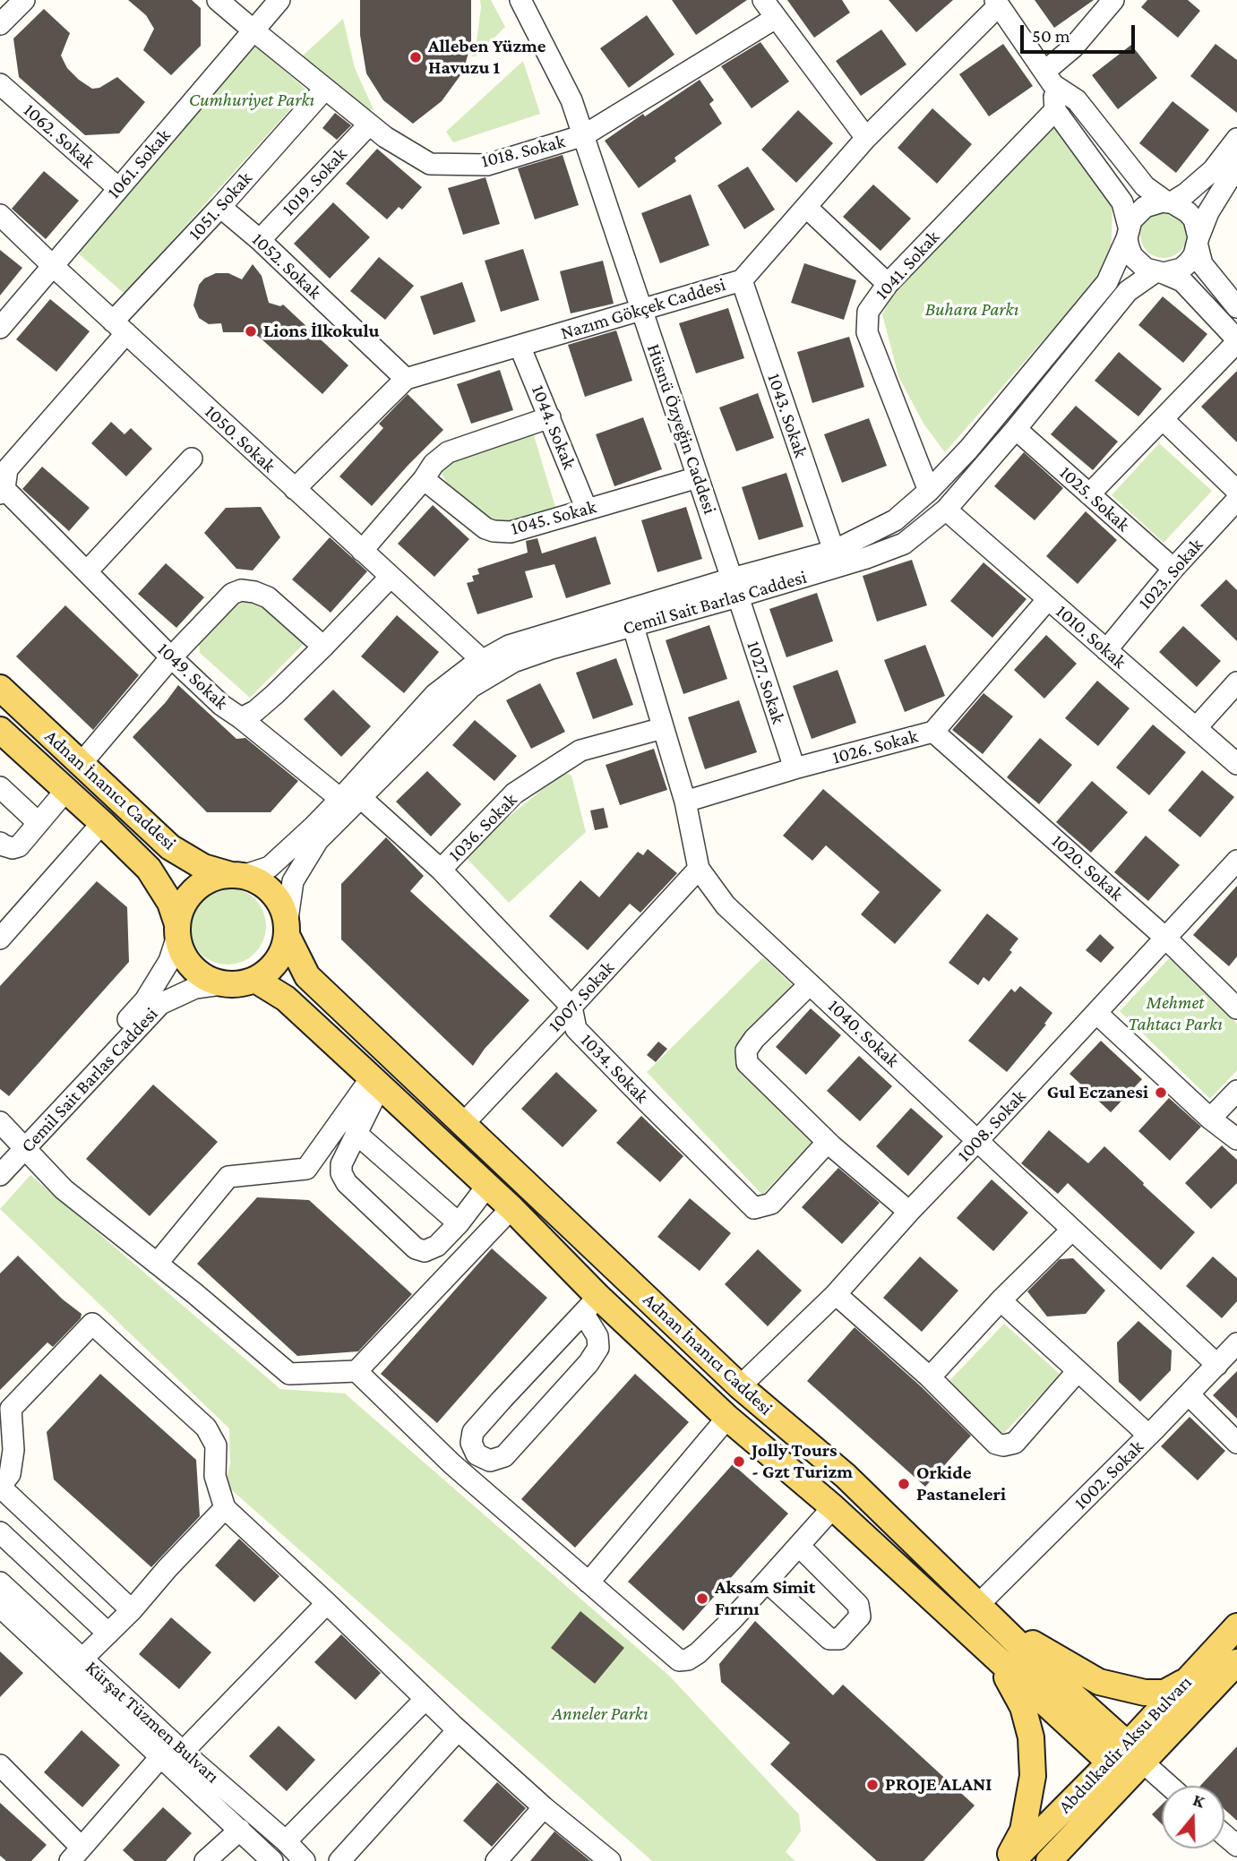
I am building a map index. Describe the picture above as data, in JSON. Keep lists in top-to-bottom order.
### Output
{
  "streets": {
    "main road": ["Adnan İnanıcı Caddesi", "Abdulkadir Aksu Bulvarı"],
    "street": [
      "1062. Sokak",
      "1018. Sokak",
      "1061. Sokak",
      "1019. Sokak",
      "1051. Sokak",
      "1041. Sokak",
      "1052. Sokak",
      "Nazım Gökçek Caddesi",
      "1043. Sokak",
      "1044. Sokak",
      "Hüsnü Özyeğin Caddesi",
      "1050. Sokak",
      "1025. Sokak",
      "1045. Sokak",
      "1023. Sokak",
      "Cemil Sait Barlas Caddesi",
      "1010. Sokak",
      "1049. Sokak",
      "1027. Sokak",
      "1026. Sokak",
      "1036. Sokak",
      "1020. Sokak",
      "1007. Sokak",
      "1040. Sokak",
      "1034. Sokak",
      "1008. Sokak",
      "1002. Sokak",
      "Kürşat Tüzmen Bulvarı"
    ]
  },
  "crossings": [
    ["1062. Sokak", "1061. Sokak"],
    ["1018. Sokak", "1061. Sokak"],
    ["1018. Sokak", "1019. Sokak"],
    ["1018. Sokak", "1051. Sokak"],
    ["1018. Sokak", "Hüsnü Özyeğin Caddesi"],
    ["1061. Sokak", "1050. Sokak"],
    ["1019. Sokak", "1052. Sokak"],
    ["1051. Sokak", "1052. Sokak"],
    ["1051. Sokak", "1050. Sokak"],
    ["1051. Sokak", "1049. Sokak"],
    ["1041. Sokak", "Cemil Sait Barlas Caddesi"],
    ["1052. Sokak", "Nazım Gökçek Caddesi"],
    ["Nazım Gökçek Caddesi", "1043. Sokak"],
    ["Nazım Gökçek Caddesi", "1044. Sokak"],
    ["Nazım Gökçek Caddesi", "Hüsnü Özyeğin Caddesi"],
    ["Nazım Gökçek Caddesi", "1050. Sokak"],
    ["1043. Sokak", "Cemil Sait Barlas Caddesi"],
    ["1044. Sokak", "1045. Sokak"],
    ["Hüsnü Özyeğin Caddesi", "1045. Sokak"],
    ["Hüsnü Özyeğin Caddesi", "Cemil Sait Barlas Caddesi"],
    ["Hüsnü Özyeğin Caddesi", "1027. Sokak"],
    ["1050. Sokak", "Cemil Sait Barlas Caddesi"],
    ["1050. Sokak", "1049. Sokak"],
    ["1025. Sokak", "1023. Sokak"],
    ["1025. Sokak", "Cemil Sait Barlas Caddesi"],
    ["1023. Sokak", "1010. Sokak"],
    ["Cemil Sait Barlas Caddesi", "1010. Sokak"],
    ["Cemil Sait Barlas Caddesi", "1027. Sokak"],
    ["Cemil Sait Barlas Caddesi", "Adnan İnanıcı Caddesi"],
    ["Cemil Sait Barlas Caddesi", "1040. Sokak"],
    ["Cemil Sait Barlas Caddesi", "1034. Sokak"],
    ["1010. Sokak", "1026. Sokak"],
    ["1049. Sokak", "1034. Sokak"],
    ["1027. Sokak", "1026. Sokak"],
    ["1026. Sokak", "1020. Sokak"],
    ["1026. Sokak", "1040. Sokak"],
    ["Adnan İnanıcı Caddesi", "1007. Sokak"],
    ["Adnan İnanıcı Caddesi", "1008. Sokak"],
    ["Adnan İnanıcı Caddesi", "1002. Sokak"],
    ["Adnan İnanıcı Caddesi", "Abdulkadir Aksu Bulvarı"],
    ["1036. Sokak", "1040. Sokak"],
    ["1036. Sokak", "1034. Sokak"],
    ["1020. Sokak", "1008. Sokak"],
    ["1007. Sokak", "1040. Sokak"],
    ["1007. Sokak", "1034. Sokak"],
    ["1040. Sokak", "1008. Sokak"],
    ["1040. Sokak", "1002. Sokak"]
  ],
  "parks": [
    "Cumhuriyet Parkı",
    "Buhara Parkı",
    "Mehmet Tahtacı Parkı",
    "Anneler Parkı"
  ],
  "places": [
    "Alleben Yüzme Havuzu 1",
    "Lions İlkokulu",
    "Gul Eczanesi",
    "Jolly Tours - Gzt Turizm",
    "Orkide Pastaneleri",
    "Aksam Simit Fırını",
    "PROJE ALANI"
  ],
  "scale_bar": "50 m",
  "north": "top"
}
